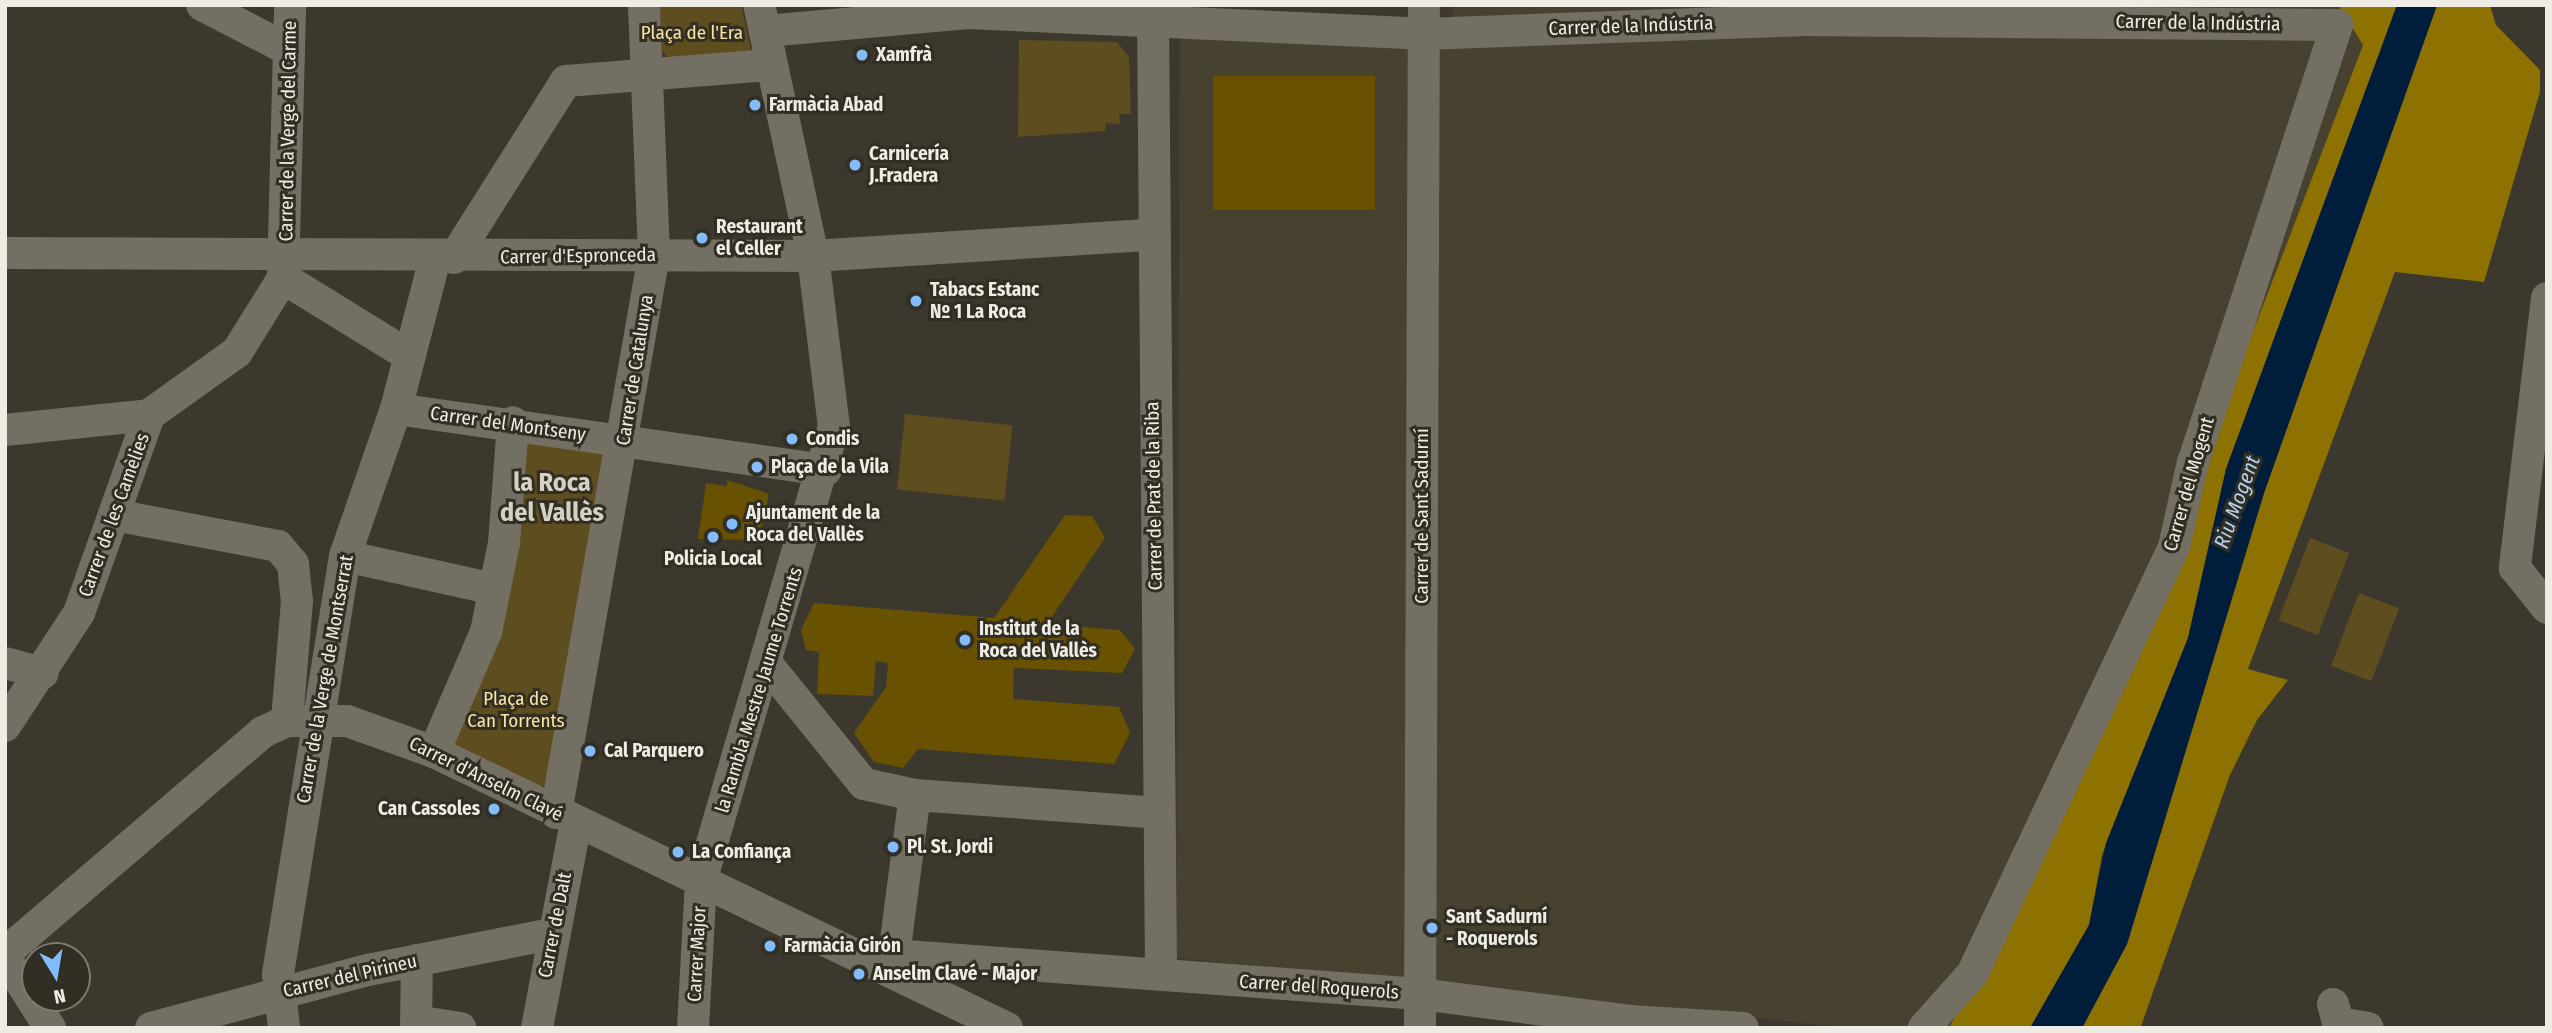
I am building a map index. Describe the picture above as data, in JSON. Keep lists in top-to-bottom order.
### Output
{
  "streets": {
    "street": [
      "Carrer de la Indústria",
      "Carrer de la Verge del Carme",
      "Carrer d'Espronceda",
      "Carrer de Catalunya",
      "Carrer del Montseny",
      "Carrer del Mogent",
      "Carrer de Prat de la Riba",
      "Carrer de les Camèlies",
      "Carrer de Sant Sadurní",
      "Carrer de la Verge de Montserrat",
      "la Rambla Mestre Jaume Torrents",
      "Carrer d'Anselm Clavé",
      "Carrer de Dalt",
      "Carrer Major",
      "Carrer del Pirineu",
      "Carrer del Roquerols"
    ]
  },
  "crossings": [
    ["Carrer de la Indústria", "Carrer del Mogent"],
    ["Carrer de la Indústria", "Carrer de Prat de la Riba"],
    ["Carrer de la Indústria", "Carrer de Sant Sadurní"],
    ["Carrer de la Indústria", "la Rambla Mestre Jaume Torrents"],
    ["Carrer de la Verge del Carme", "Carrer d'Espronceda"],
    ["Carrer de la Verge del Carme", "Carrer de les Camèlies"],
    ["Carrer d'Espronceda", "Carrer de Catalunya"],
    ["Carrer d'Espronceda", "Carrer de Prat de la Riba"],
    ["Carrer d'Espronceda", "Carrer de les Camèlies"],
    ["Carrer d'Espronceda", "Carrer de la Verge de Montserrat"],
    ["Carrer d'Espronceda", "la Rambla Mestre Jaume Torrents"],
    ["Carrer de Catalunya", "Carrer del Montseny"],
    ["Carrer de Catalunya", "Carrer de la Verge de Montserrat"],
    ["Carrer de Catalunya", "Carrer d'Anselm Clavé"],
    ["Carrer de Catalunya", "Carrer de Dalt"],
    ["Carrer del Montseny", "Carrer de la Verge de Montserrat"],
    ["Carrer del Montseny", "la Rambla Mestre Jaume Torrents"],
    ["Carrer de Prat de la Riba", "Carrer del Roquerols"],
    ["Carrer de Sant Sadurní", "Carrer del Roquerols"],
    ["Carrer de la Verge de Montserrat", "la Rambla Mestre Jaume Torrents"],
    ["Carrer de la Verge de Montserrat", "Carrer d'Anselm Clavé"],
    ["Carrer de la Verge de Montserrat", "Carrer del Pirineu"],
    ["la Rambla Mestre Jaume Torrents", "Carrer d'Anselm Clavé"],
    ["la Rambla Mestre Jaume Torrents", "Carrer Major"],
    ["Carrer d'Anselm Clavé", "Carrer de Dalt"],
    ["Carrer d'Anselm Clavé", "Carrer Major"],
    ["Carrer d'Anselm Clavé", "Carrer del Roquerols"],
    ["Carrer de Dalt", "Carrer del Pirineu"]
  ],
  "districts": ["la Roca del Vallès"],
  "water": ["Riu Mogent"],
  "parks": ["Plaça de l'Era", "Plaça de Can Torrents"],
  "places": [
    "Xamfrà",
    "Farmàcia Abad",
    "Carnicería J.Fradera",
    "Restaurant el Celler",
    "Tabacs Estanc Nº 1 La Roca",
    "Condis",
    "Plaça de la Vila",
    "Ajuntament de la Roca del Vallès",
    "Policia Local",
    "Institut de la Roca del Vallès",
    "Cal Parquero",
    "Can Cassoles",
    "Pl. St. Jordi",
    "La Confiança",
    "Sant Sadurní - Roquerols",
    "Farmàcia Girón",
    "Anselm Clavé - Major"
  ],
  "north": "bottom"
}
